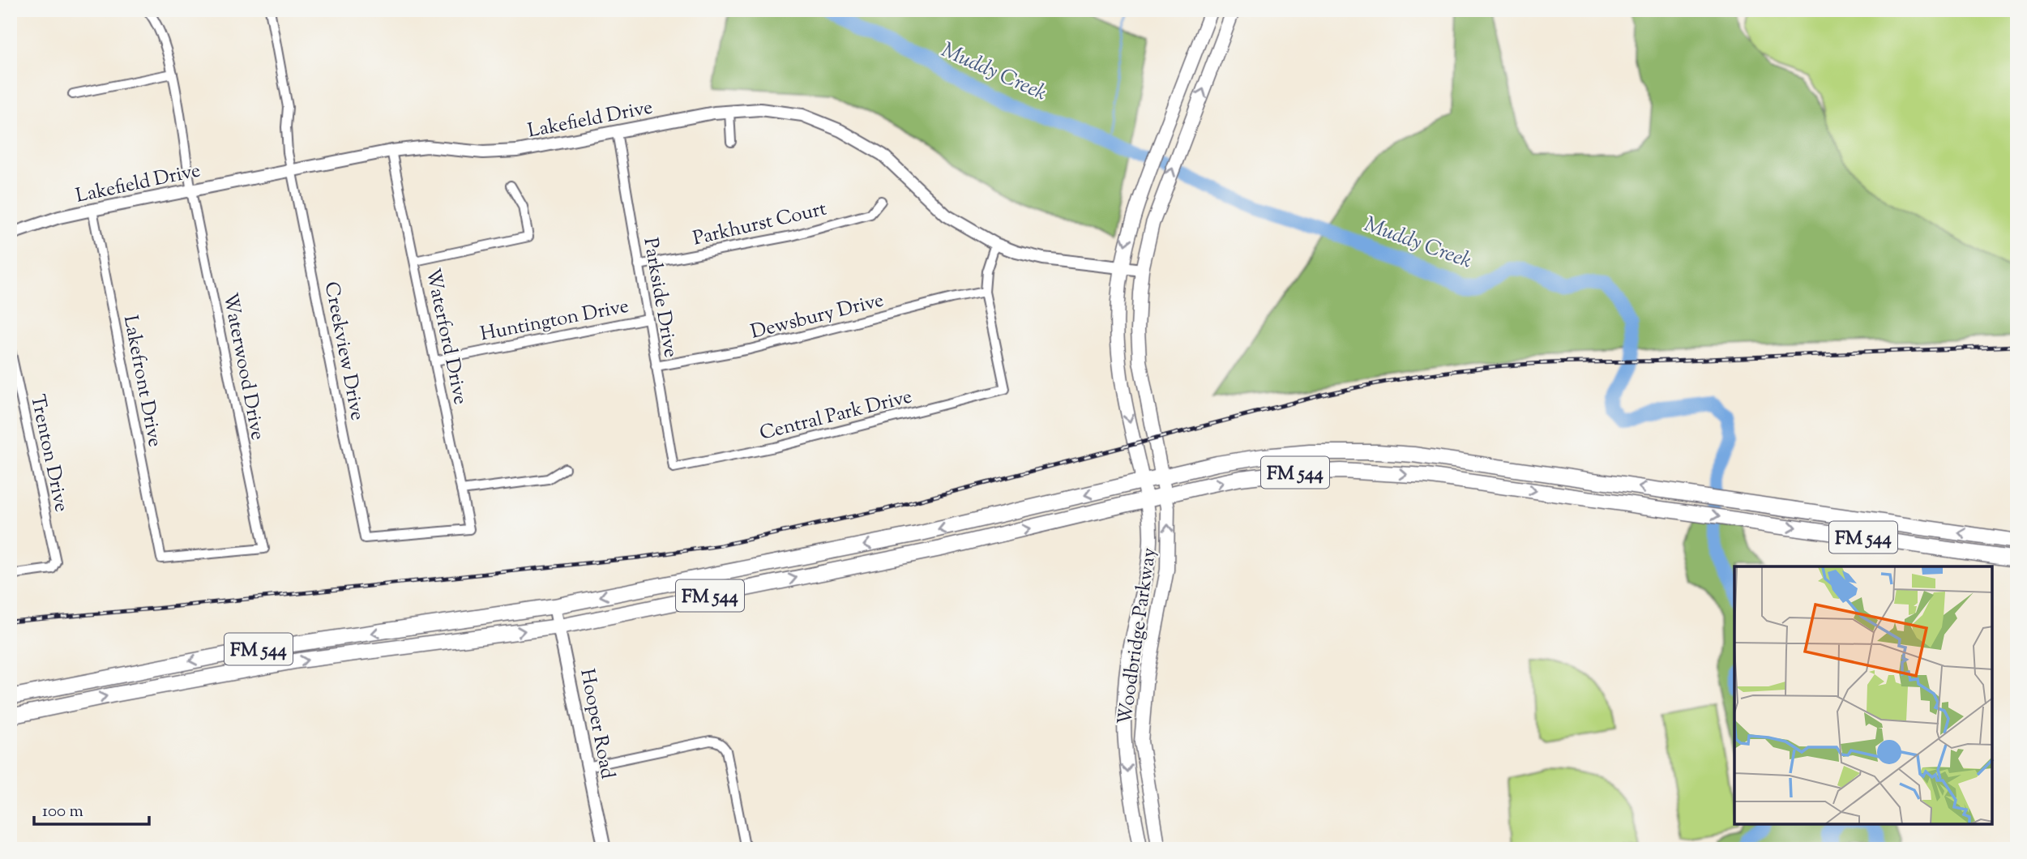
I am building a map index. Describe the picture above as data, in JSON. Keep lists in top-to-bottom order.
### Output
{
  "streets": {
    "main road": ["FM 544", "Woodbridge Parkway"],
    "street": [
      "Lakefield Drive",
      "Parkhurst Court",
      "Parkside Drive",
      "Dewsbury Drive",
      "Huntington Drive",
      "Waterford Drive",
      "Creekview Drive",
      "Waterwood Drive",
      "Lakefront Drive",
      "Central Park Drive",
      "Trenton Drive",
      "Hooper Road"
    ]
  },
  "crossings": [
    ["Lakefield Drive", "Parkside Drive"],
    ["Lakefield Drive", "Waterford Drive"],
    ["Lakefield Drive", "Creekview Drive"],
    ["Lakefield Drive", "Waterwood Drive"],
    ["Lakefield Drive", "Lakefront Drive"],
    ["Lakefield Drive", "Woodbridge Parkway"],
    ["Parkhurst Court", "Parkside Drive"],
    ["Parkside Drive", "Dewsbury Drive"],
    ["Parkside Drive", "Huntington Drive"],
    ["Parkside Drive", "Central Park Drive"],
    ["Dewsbury Drive", "Central Park Drive"],
    ["Huntington Drive", "Waterford Drive"],
    ["Waterford Drive", "Creekview Drive"],
    ["Waterwood Drive", "Lakefront Drive"],
    ["FM 544", "Woodbridge Parkway"],
    ["FM 544", "Hooper Road"]
  ],
  "water": ["Muddy Creek"],
  "scale_bar": "100 m"
}
